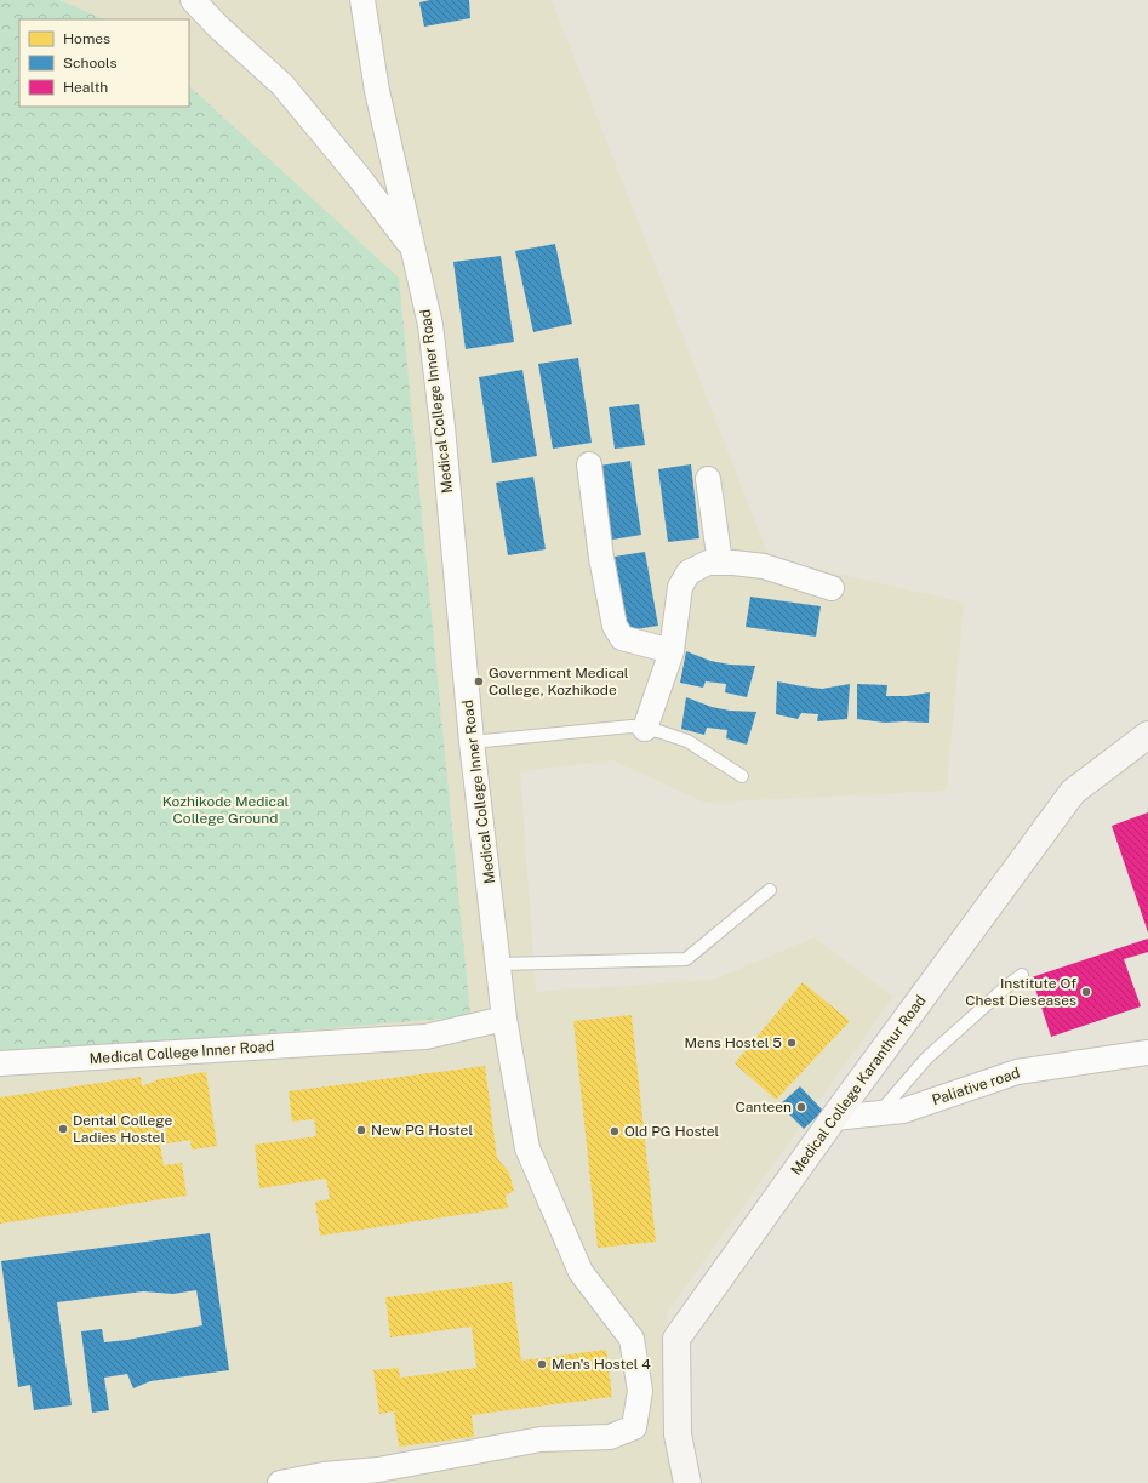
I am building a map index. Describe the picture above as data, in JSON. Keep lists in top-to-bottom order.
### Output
{
  "streets": {
    "main road": ["Medical College Karanthur Road"],
    "street": ["Medical College Inner Road", "Paliative road"]
  },
  "crossings": [
    ["Medical College Karanthur Road", "Paliative road"]
  ],
  "parks": ["Kozhikode Medical College Ground"],
  "places": [
    "Government Medical College, Kozhikode",
    "Institute Of Chest Dieseases",
    "Mens Hostel 5",
    "Canteen",
    "Dental College Ladies Hostel",
    "New PG Hostel",
    "Old PG Hostel",
    "Men's Hostel 4"
  ],
  "legend": ["Homes", "Schools", "Health"]
}
